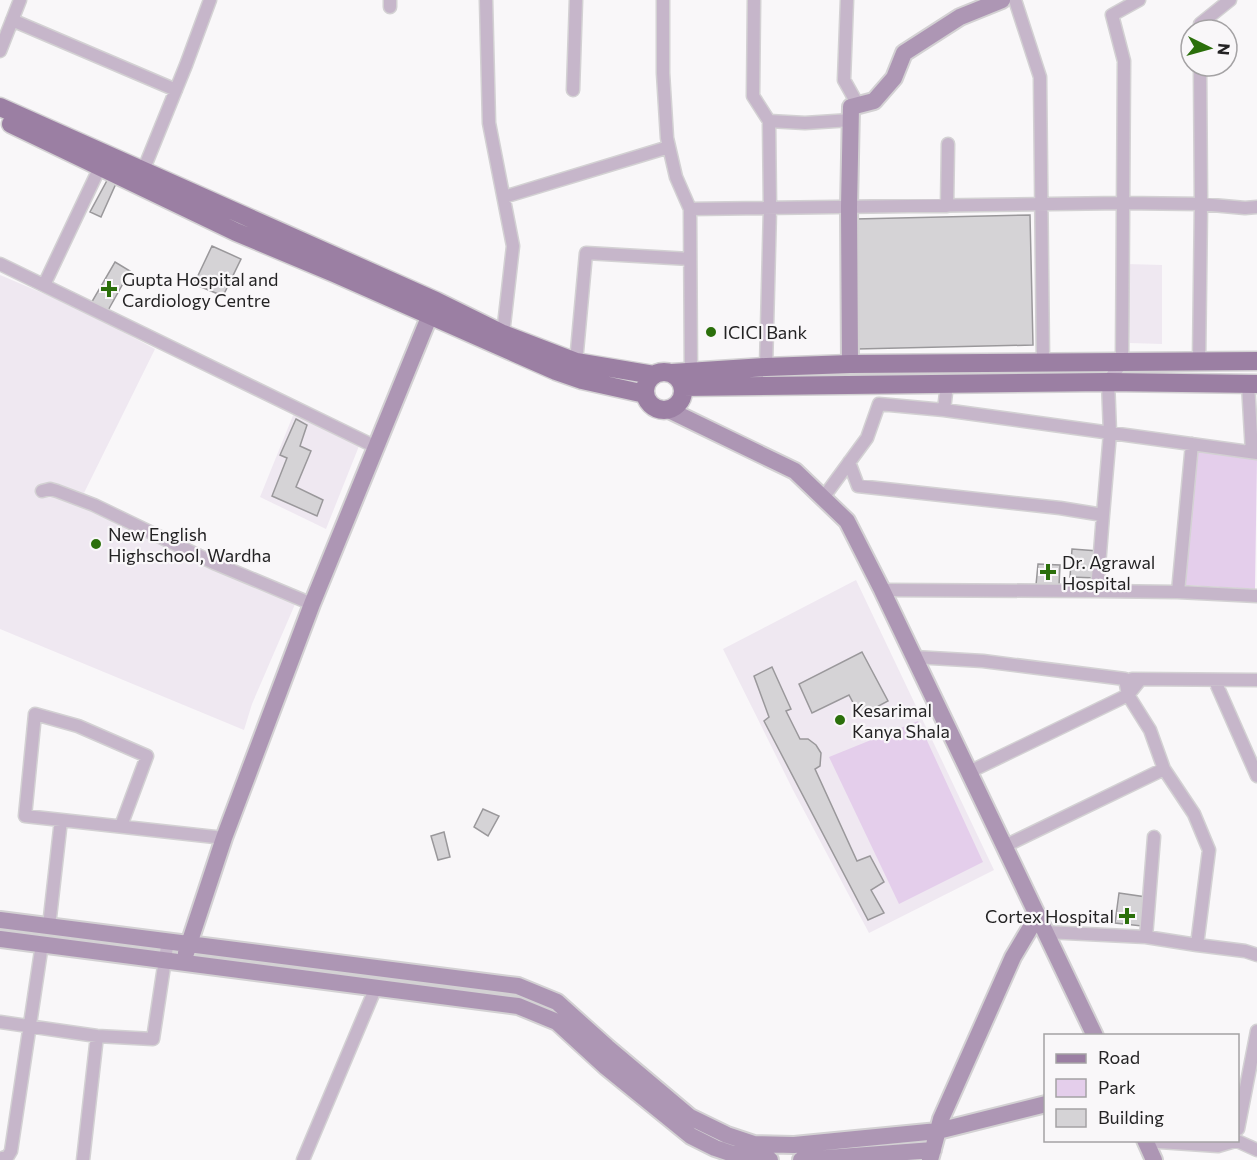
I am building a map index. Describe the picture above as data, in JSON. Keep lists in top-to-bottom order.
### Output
{
  "places": {
    "health": ["Gupta Hospital and Cardiology Centre", "Dr. Agrawal Hospital", "Cortex Hospital"],
    "other": ["ICICI Bank", "New English Highschool, Wardha", "Kesarimal Kanya Shala"]
  },
  "legend": ["Road", "Park", "Building"],
  "north": "right"
}
